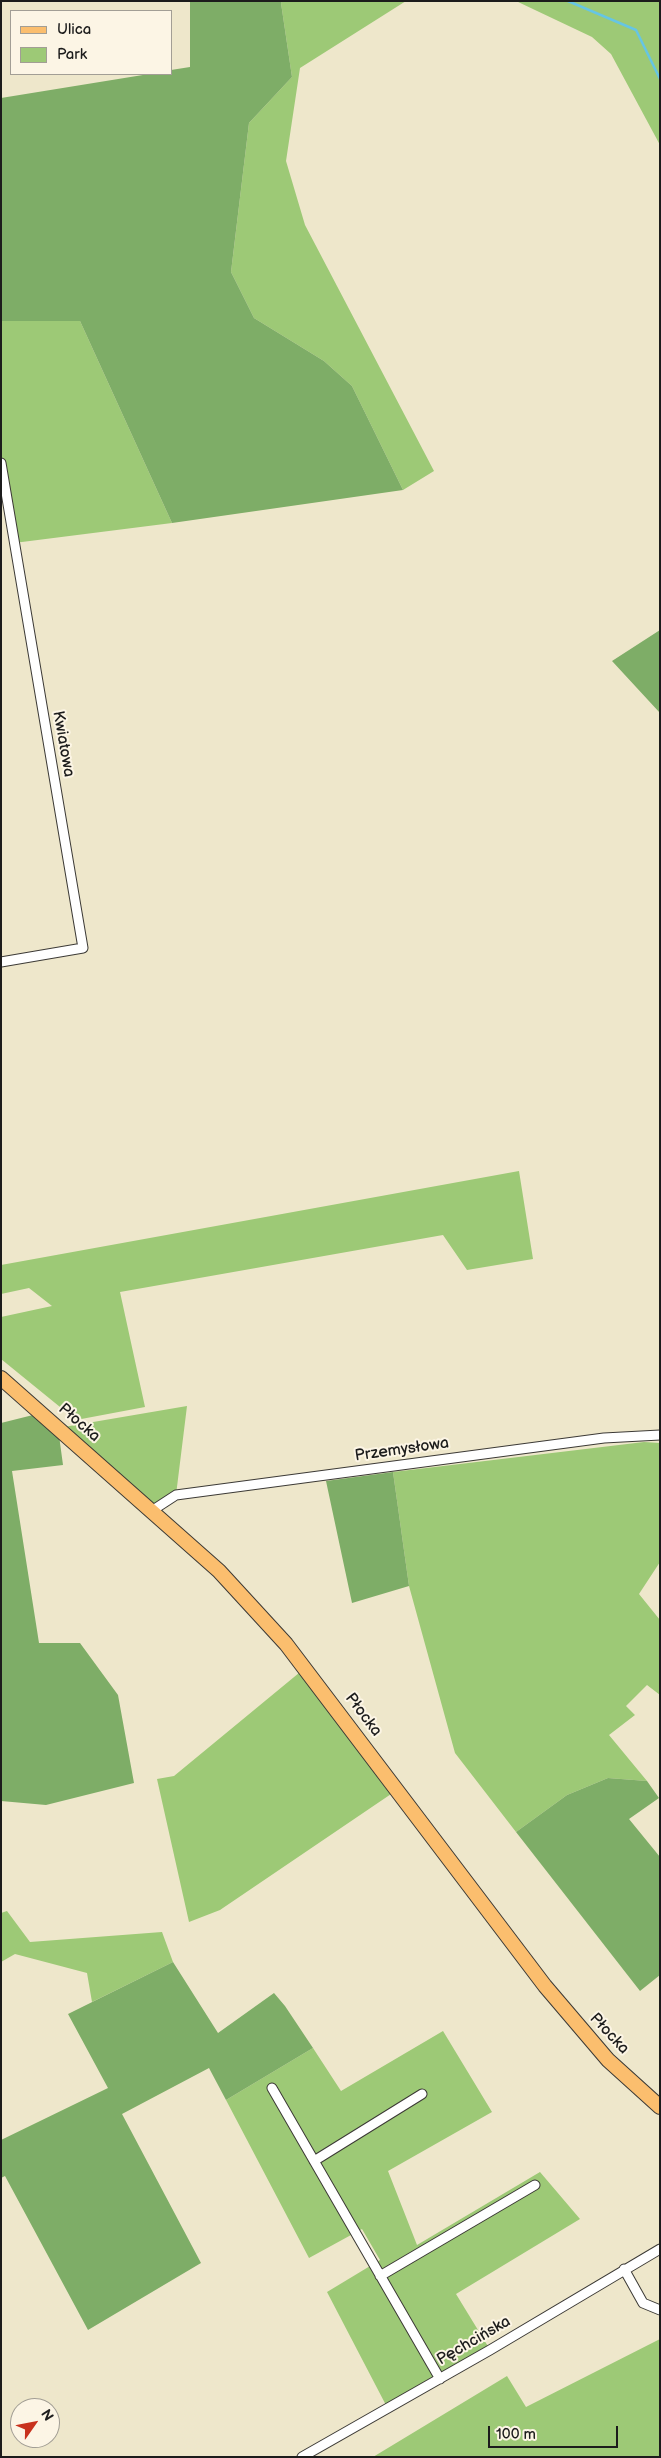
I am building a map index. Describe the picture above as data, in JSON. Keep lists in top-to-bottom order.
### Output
{
  "streets": {
    "main road": ["Płocka"],
    "street": ["Kwiatowa", "Przemysłowa", "Pęchcińska"]
  },
  "crossings": [
    ["Płocka", "Przemysłowa"]
  ],
  "legend": ["Ulica", "Park"],
  "scale_bar": "100 m",
  "north": "top right"
}
